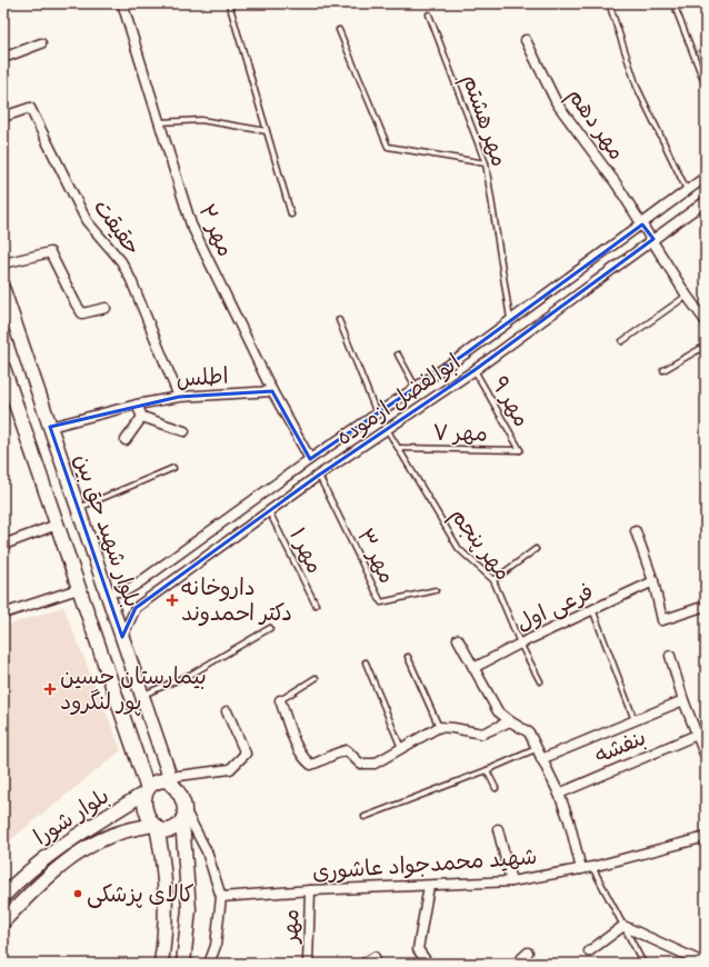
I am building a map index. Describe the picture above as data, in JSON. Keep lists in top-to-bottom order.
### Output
{
  "streets": {
    "main road": ["بلوار شهید حق بین", "بلوار شورا"],
    "street": [
      "مهر دهم",
      "حقیقت",
      "مهر ۲",
      "اطلس",
      "ابوالفضل ازموده",
      "فرعی اول",
      "بنفشه",
      "شهید محمدجواد عاشوری",
      "مهر"
    ],
    "lane": [
      "مهر هشتم",
      "مهر ۹",
      "مهر ۷",
      "مهر پنجم",
      "مهر ۱",
      "مهر ۳"
    ]
  },
  "crossings": [
    ["مهر هشتم", "ابوالفضل ازموده"],
    ["مهر دهم", "ابوالفضل ازموده"],
    ["حقیقت", "اطلس"],
    ["مهر ۲", "اطلس"],
    ["مهر ۲", "ابوالفضل ازموده"],
    ["اطلس", "بلوار شهید حق بین"],
    ["ابوالفضل ازموده", "مهر ۹"],
    ["ابوالفضل ازموده", "بلوار شهید حق بین"],
    ["ابوالفضل ازموده", "مهر پنجم"],
    ["ابوالفضل ازموده", "مهر ۱"],
    ["ابوالفضل ازموده", "مهر ۳"],
    ["مهر ۹", "مهر ۷"],
    ["مهر ۷", "مهر پنجم"],
    ["بلوار شهید حق بین", "بلوار شورا"],
    ["مهر پنجم", "فرعی اول"],
    ["شهید محمدجواد عاشوری", "مهر"]
  ],
  "places": {
    "health": ["داروخانه دکتر احمدوند", "بیمارستان حسین پور لنگرود"],
    "other": ["کالای پزشکی"]
  }
}
